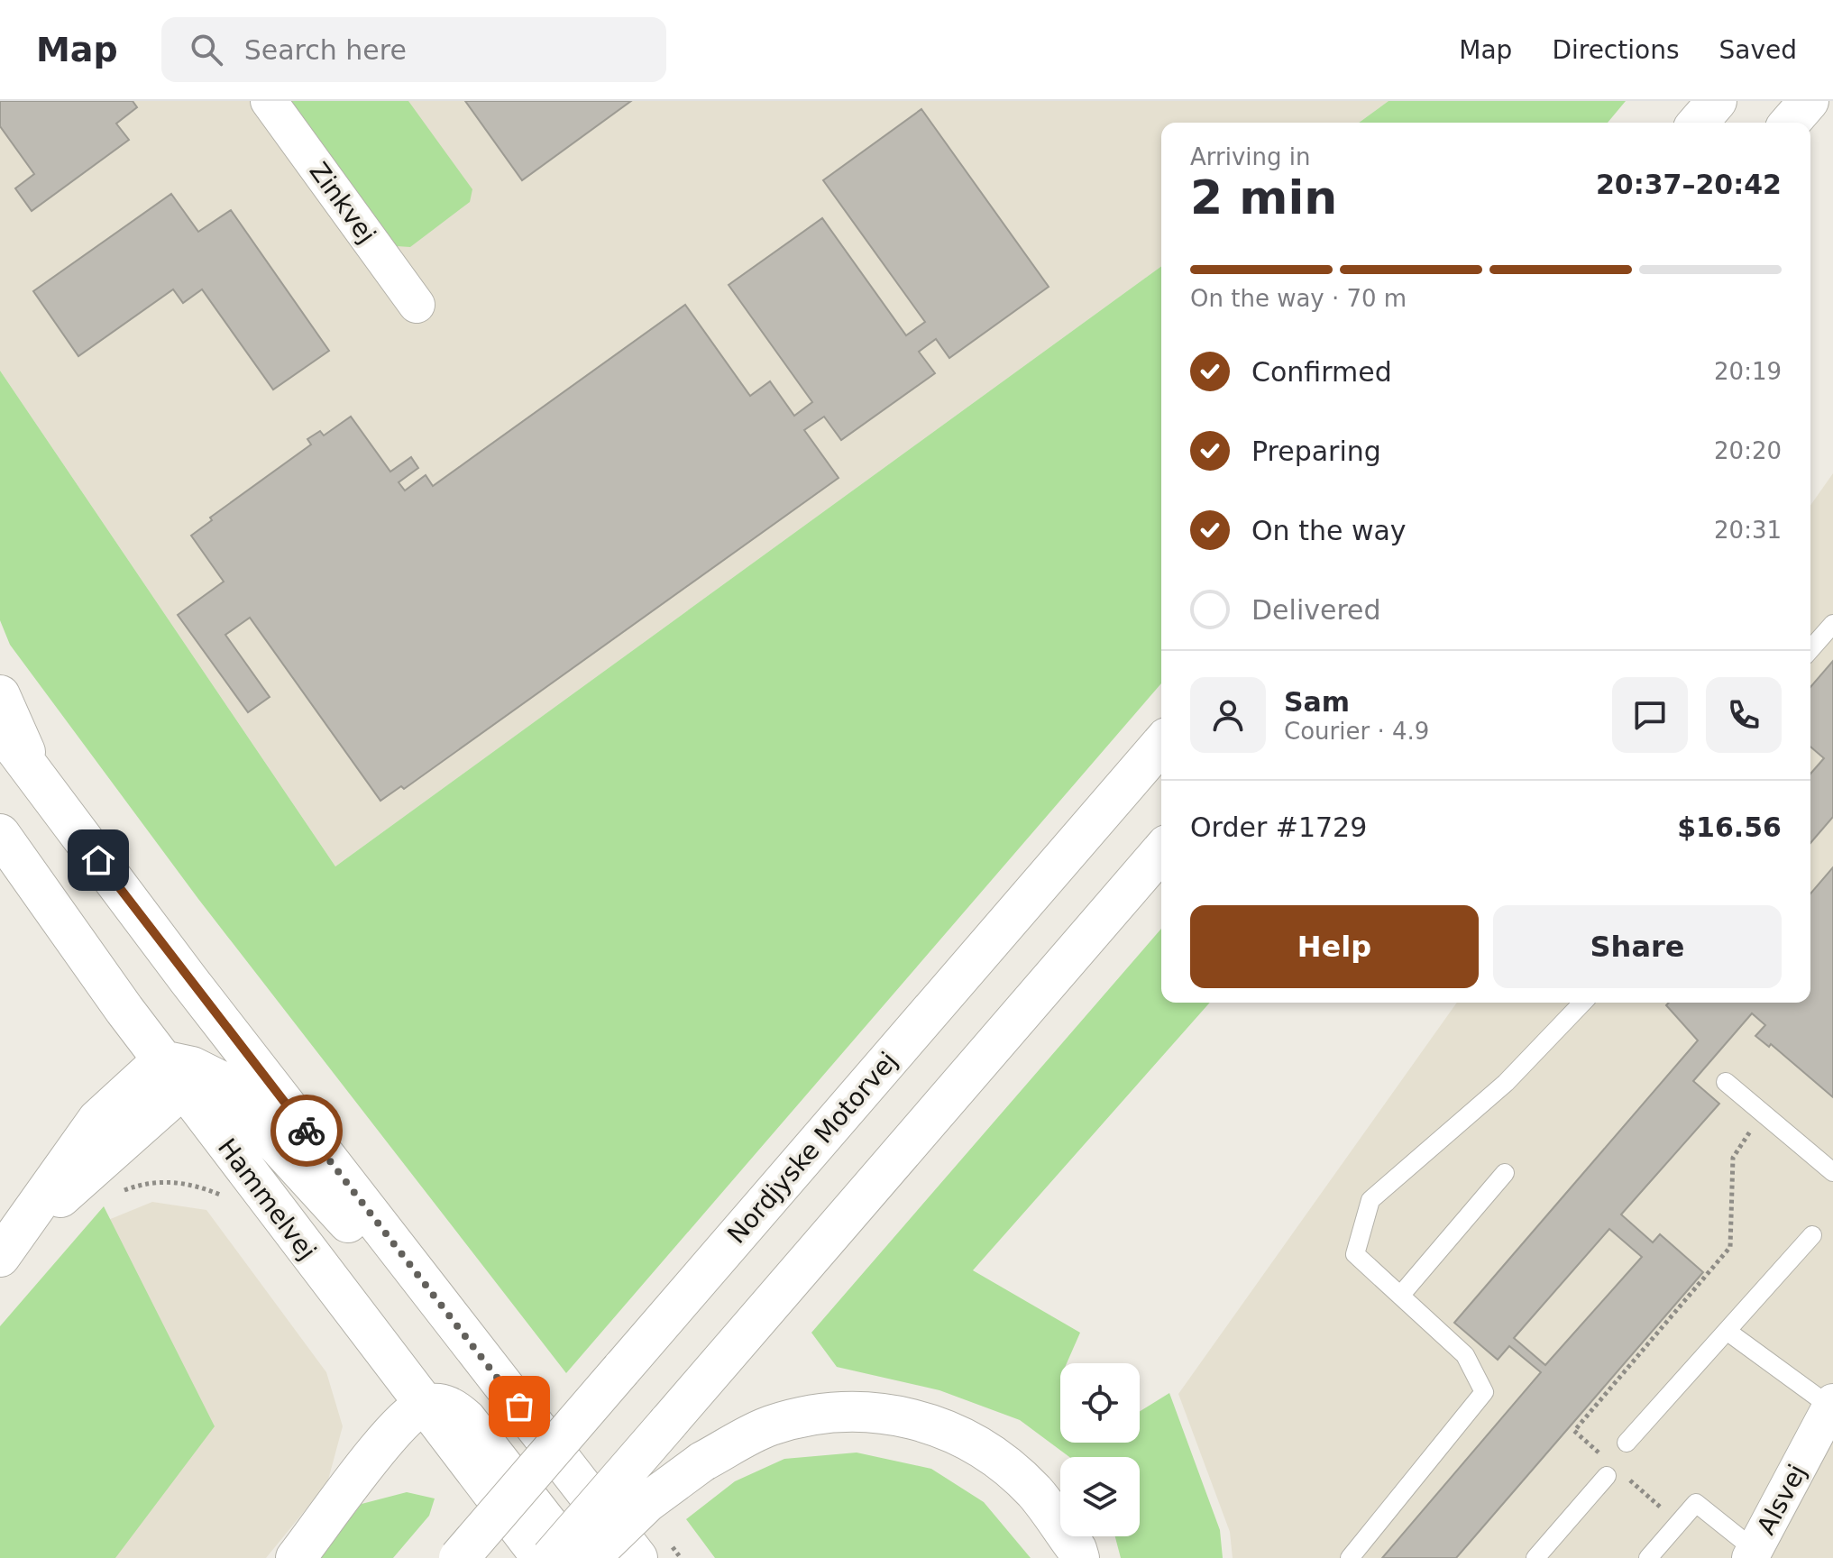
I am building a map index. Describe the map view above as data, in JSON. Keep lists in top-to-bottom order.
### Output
{
  "streets": {
    "main road": ["Nordjyske Motorvej", "Hammelvej"],
    "street": ["Zinkvej", "Alsvej"]
  },
  "page": {
    "header": "Map",
    "search": "Search here",
    "nav": ["Map", "Directions", "Saved"],
    "heading": ["2 min", "Arriving in", "20:37–20:42"],
    "panel": [
      "Sam",
      "Courier · 4.9",
      "Order #1729",
      "$16.56"
    ],
    "bar": "On the way · 70 m",
    "list": [
      ["Confirmed", "20:19"],
      ["Preparing", "20:20"],
      ["On the way", "20:31"],
      "Delivered"
    ],
    "buttons": ["Help", "Share"]
  }
}
